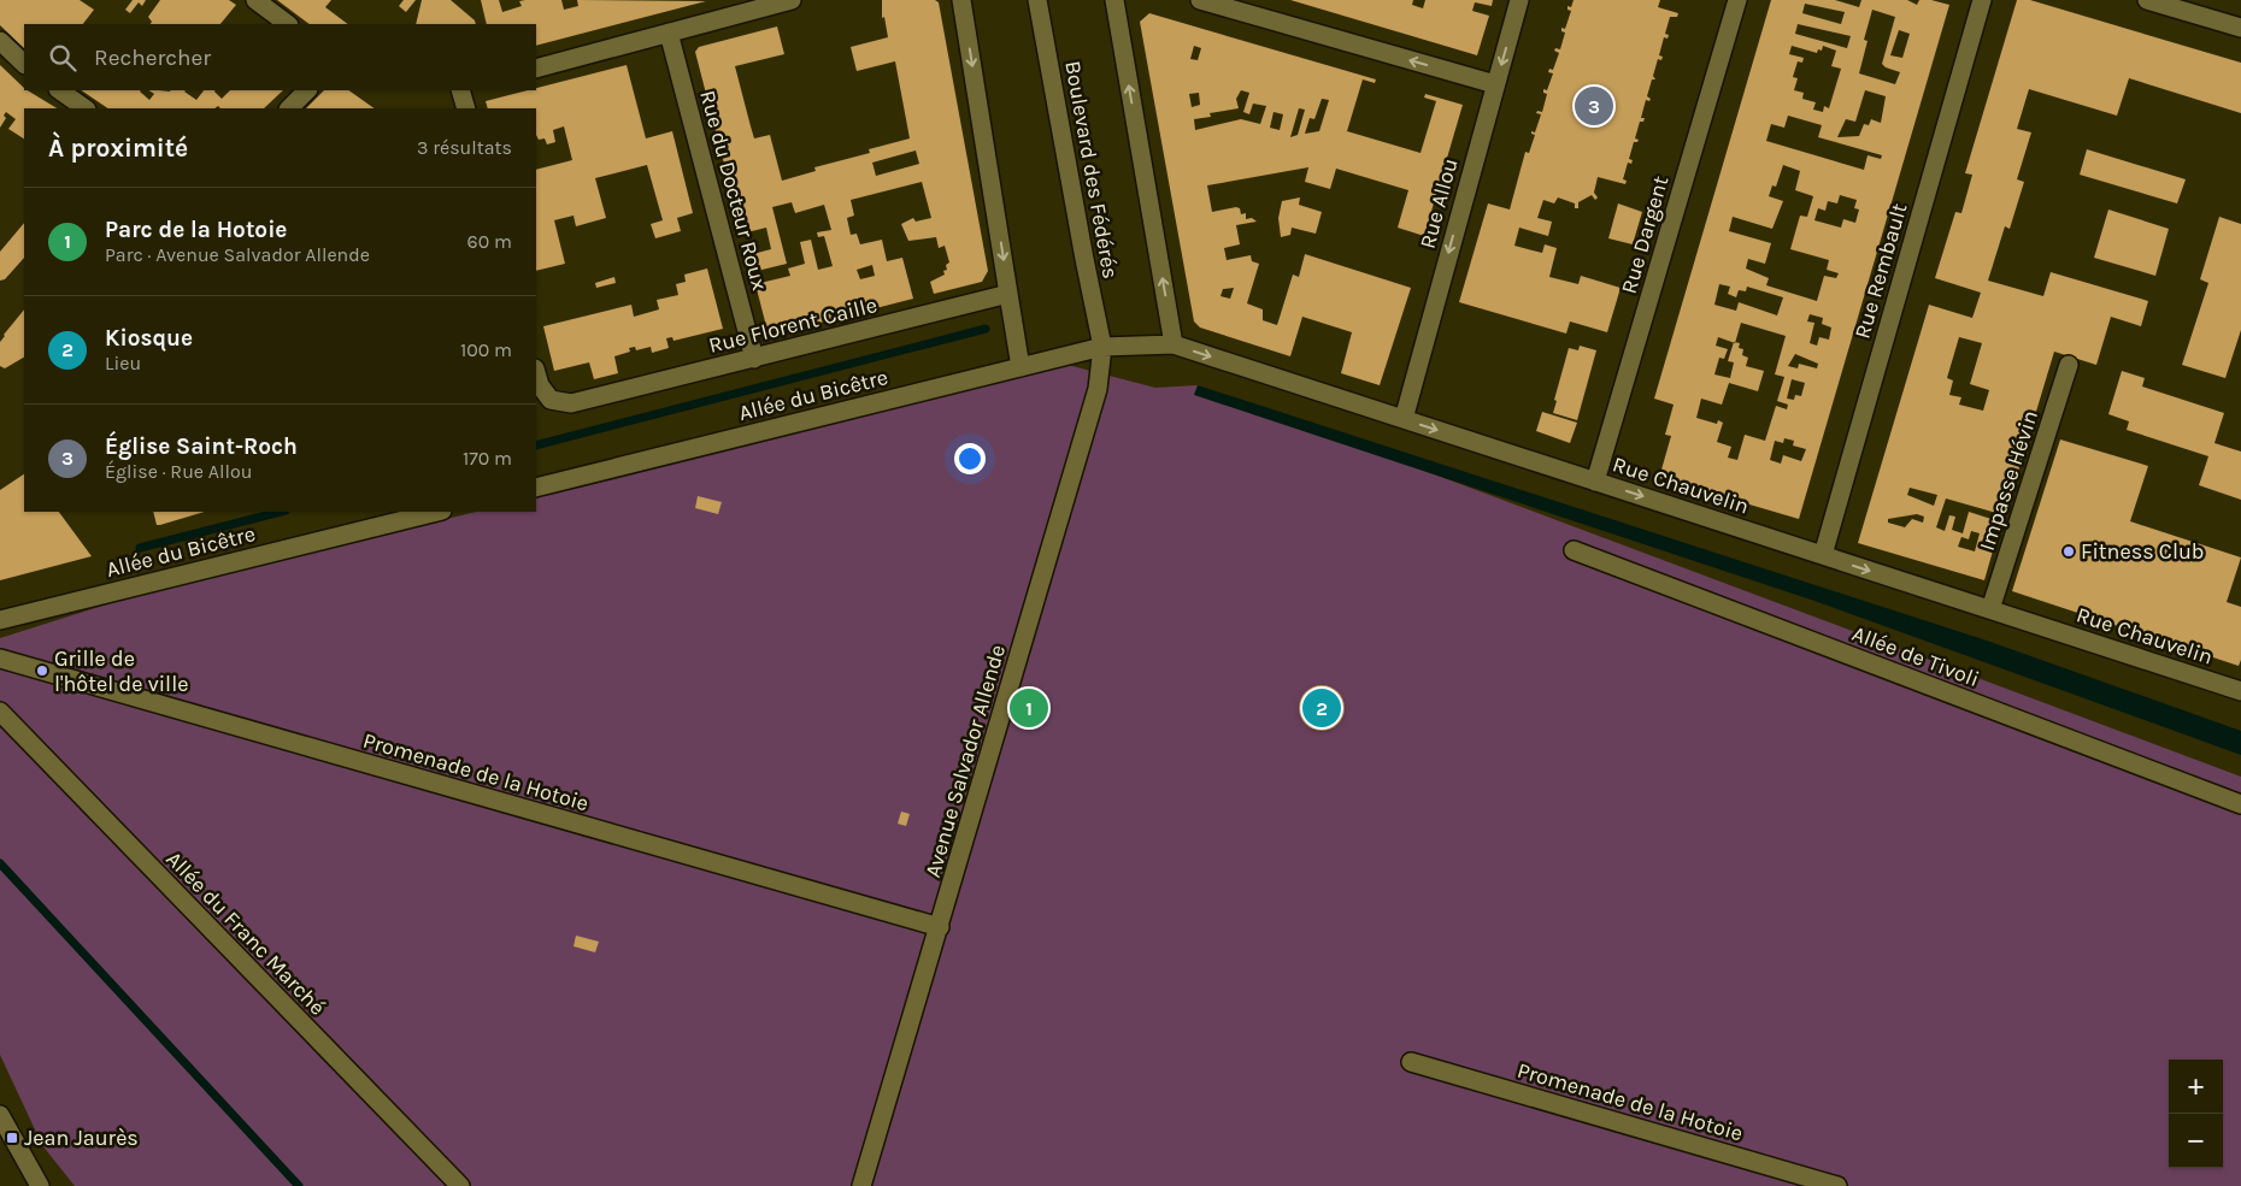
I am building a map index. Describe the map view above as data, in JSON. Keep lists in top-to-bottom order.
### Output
{
  "streets": {
    "street": [
      "Boulevard des Fédérés",
      "Rue du Docteur Roux",
      "Rue Allou",
      "Rue Dargent",
      "Rue Rembault",
      "Rue Florent Caille",
      "Allée du Bicêtre",
      "Impasse Hévin",
      "Rue Chauvelin",
      "Allée de Tivoli",
      "Avenue Salvador Allende",
      "Promenade de la Hotoie",
      "Allée du Franc Marché"
    ]
  },
  "crossings": [
    ["Boulevard des Fédérés", "Allée du Bicêtre"],
    ["Boulevard des Fédérés", "Rue Chauvelin"],
    ["Boulevard des Fédérés", "Avenue Salvador Allende"],
    ["Rue du Docteur Roux", "Rue Florent Caille"],
    ["Rue Allou", "Rue Chauvelin"],
    ["Rue Dargent", "Rue Chauvelin"],
    ["Rue Rembault", "Rue Chauvelin"],
    ["Allée du Bicêtre", "Rue Chauvelin"],
    ["Allée du Bicêtre", "Avenue Salvador Allende"],
    ["Impasse Hévin", "Rue Chauvelin"],
    ["Rue Chauvelin", "Avenue Salvador Allende"],
    ["Avenue Salvador Allende", "Promenade de la Hotoie"]
  ],
  "one_way": ["Rue Allou", "Rue Chauvelin"],
  "places": {
    "other": ["Fitness Club", "Grille de l'hôtel de ville"],
    "transit": ["Jean Jaurès"]
  },
  "page": {
    "search": "Rechercher",
    "pins": ["3", "1", "2"],
    "heading": ["À proximité", "3 résultats"],
    "list": [
      {
        "mark": "1",
        "name": "Parc de la Hotoie",
        "note": "Parc · Avenue Salvador Allende",
        "value": "60 m"
      },
      {
        "mark": "2",
        "name": "Kiosque",
        "note": "Lieu",
        "value": "100 m"
      },
      {
        "mark": "3",
        "name": "Église Saint-Roch",
        "note": "Église · Rue Allou",
        "value": "170 m"
      }
    ],
    "map_buttons": ["+", "−"]
  }
}
